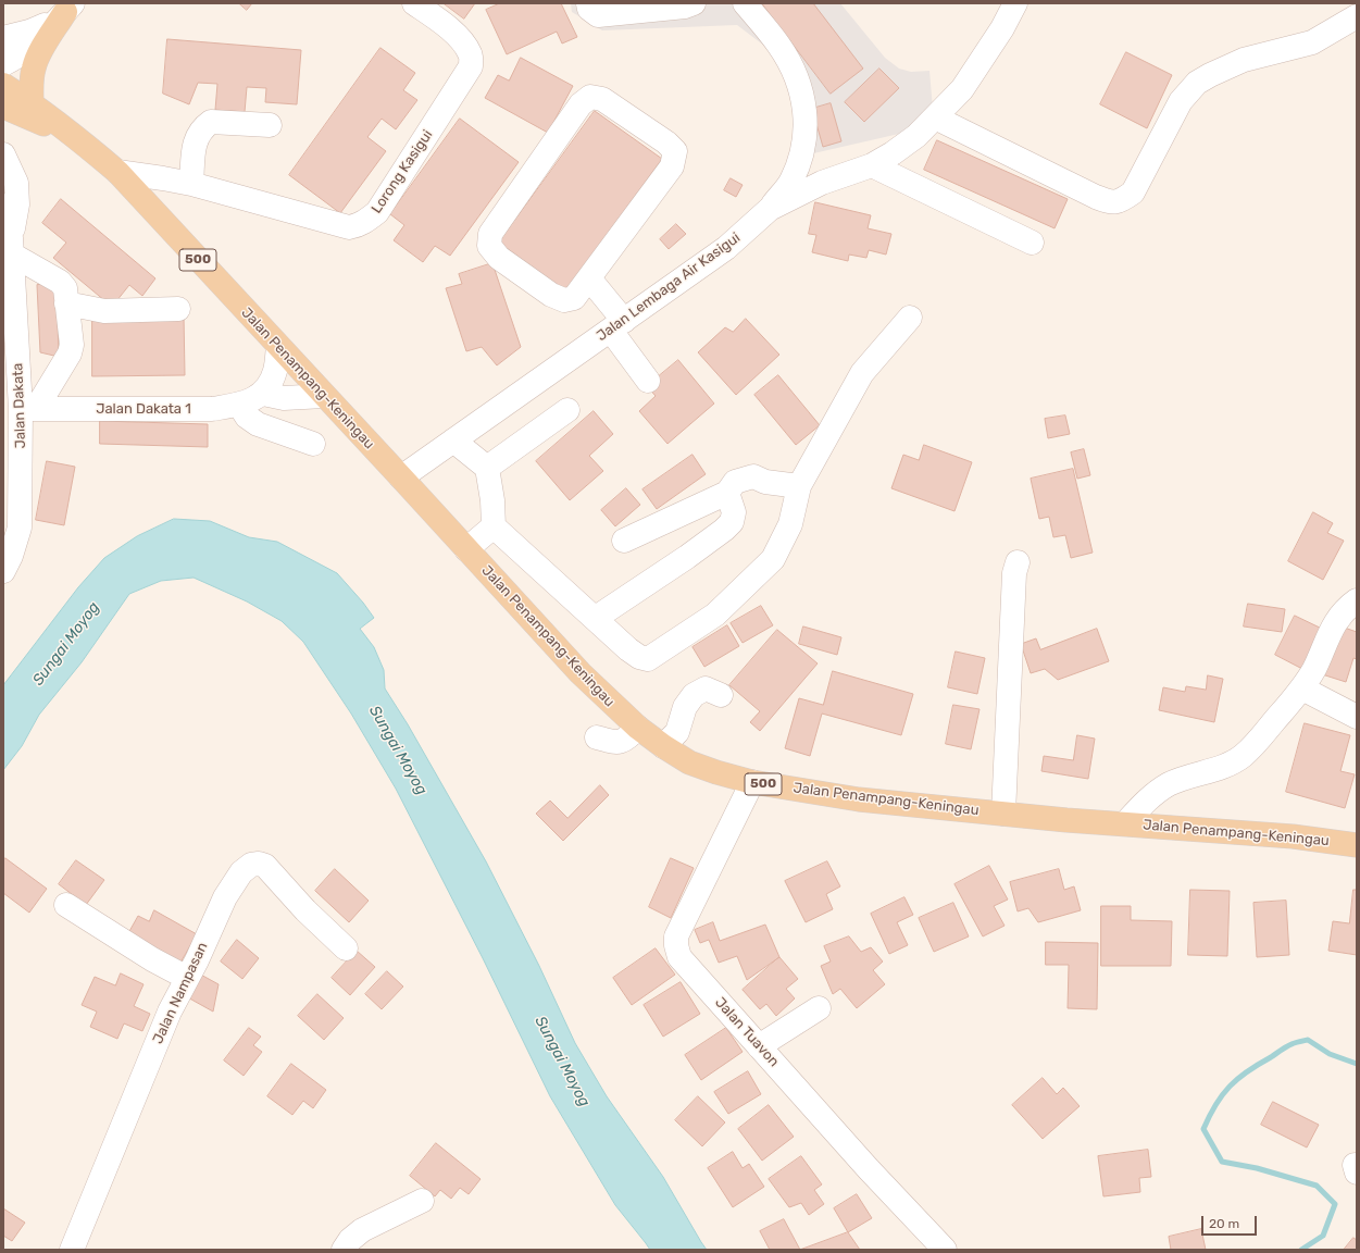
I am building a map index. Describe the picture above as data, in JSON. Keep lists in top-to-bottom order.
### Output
{
  "streets": {
    "main road": ["500", "Jalan Penampang-Keningau"],
    "street": [
      "Lorong Kasigui",
      "Jalan Lembaga Air Kasigui",
      "Jalan Dakata",
      "Jalan Dakata 1",
      "Jalan Nampasan",
      "Jalan Tuavon"
    ]
  },
  "crossings": [
    ["Lorong Kasigui", "Jalan Penampang-Keningau"],
    ["Jalan Lembaga Air Kasigui", "Jalan Penampang-Keningau"],
    ["Jalan Penampang-Keningau", "Jalan Tuavon"],
    ["Jalan Dakata", "Jalan Dakata 1"]
  ],
  "water": ["Sungai Moyog"],
  "scale_bar": "20 m"
}
